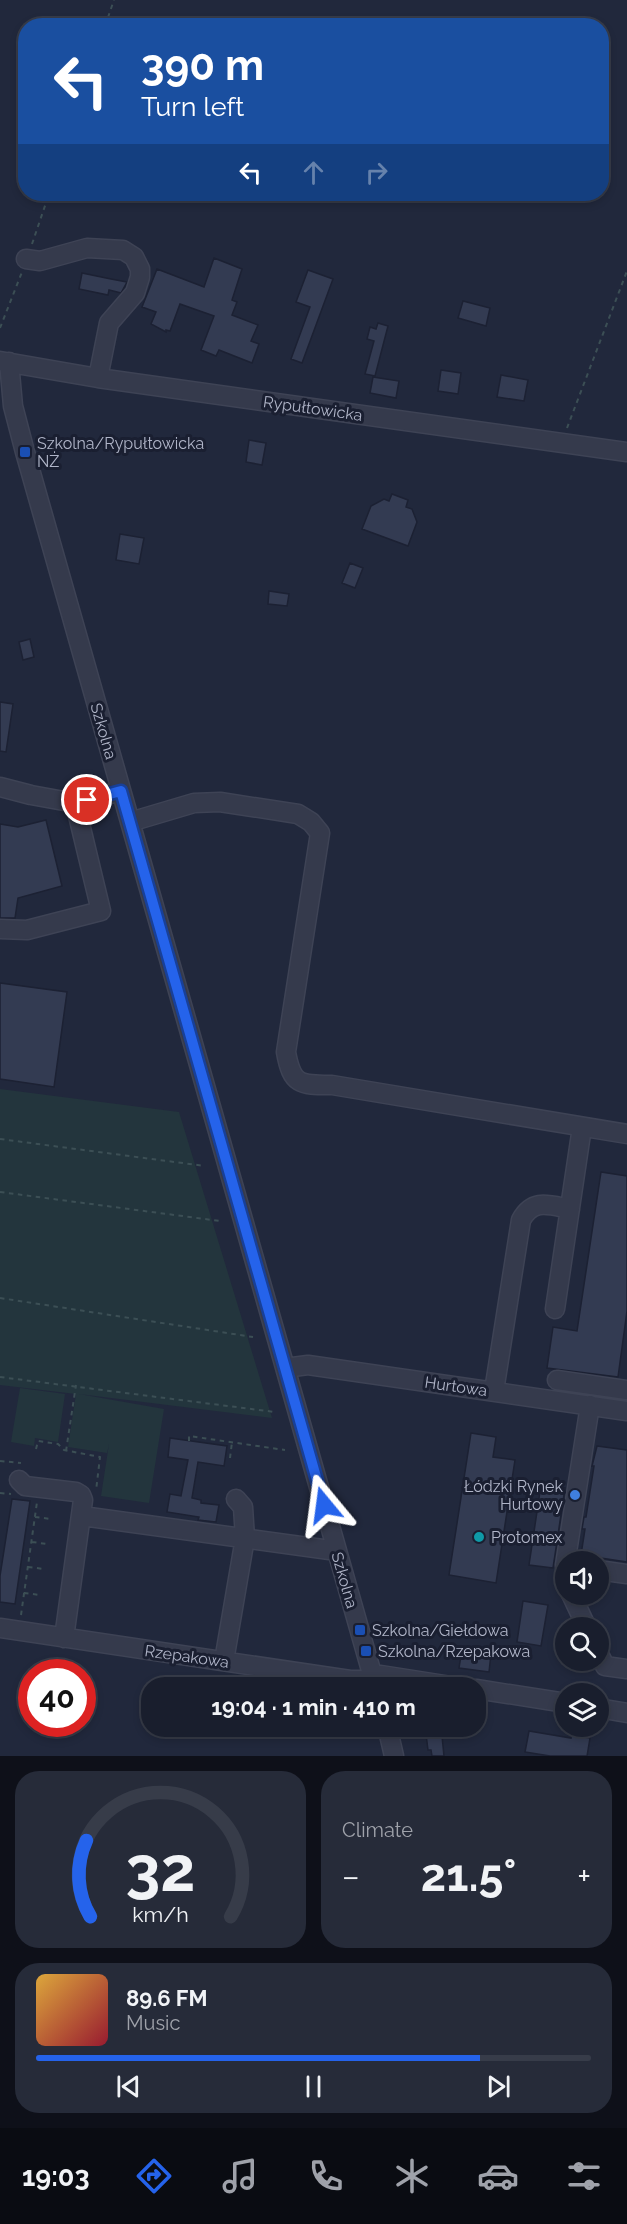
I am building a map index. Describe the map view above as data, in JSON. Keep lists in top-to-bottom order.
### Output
{
  "streets": {
    "street": [
      "Rypułtowicka",
      "Szkolna",
      "Hurtowa",
      "Rzepakowa"
    ]
  },
  "crossings": [
    ["Rypułtowicka", "Szkolna"],
    ["Szkolna", "Hurtowa"]
  ],
  "places": {
    "transit": ["Szkolna/Rypułtowicka NŻ", "Szkolna/Giełdowa", "Szkolna/Rzepakowa"],
    "other": ["Łódzki Rynek Hurtowy", "Protomex"]
  },
  "page": {
    "turn": ["390 m", "Turn left"],
    "limit": "40",
    "trip": "19:04 · 1 min · 410 m",
    "tile": "Climate",
    "heat": ["−", "21.5°", "+"],
    "song": ["89.6 FM", "Music"],
    "tabs": "19:03",
    "gauge": ["32", "km/h"]
  }
}
